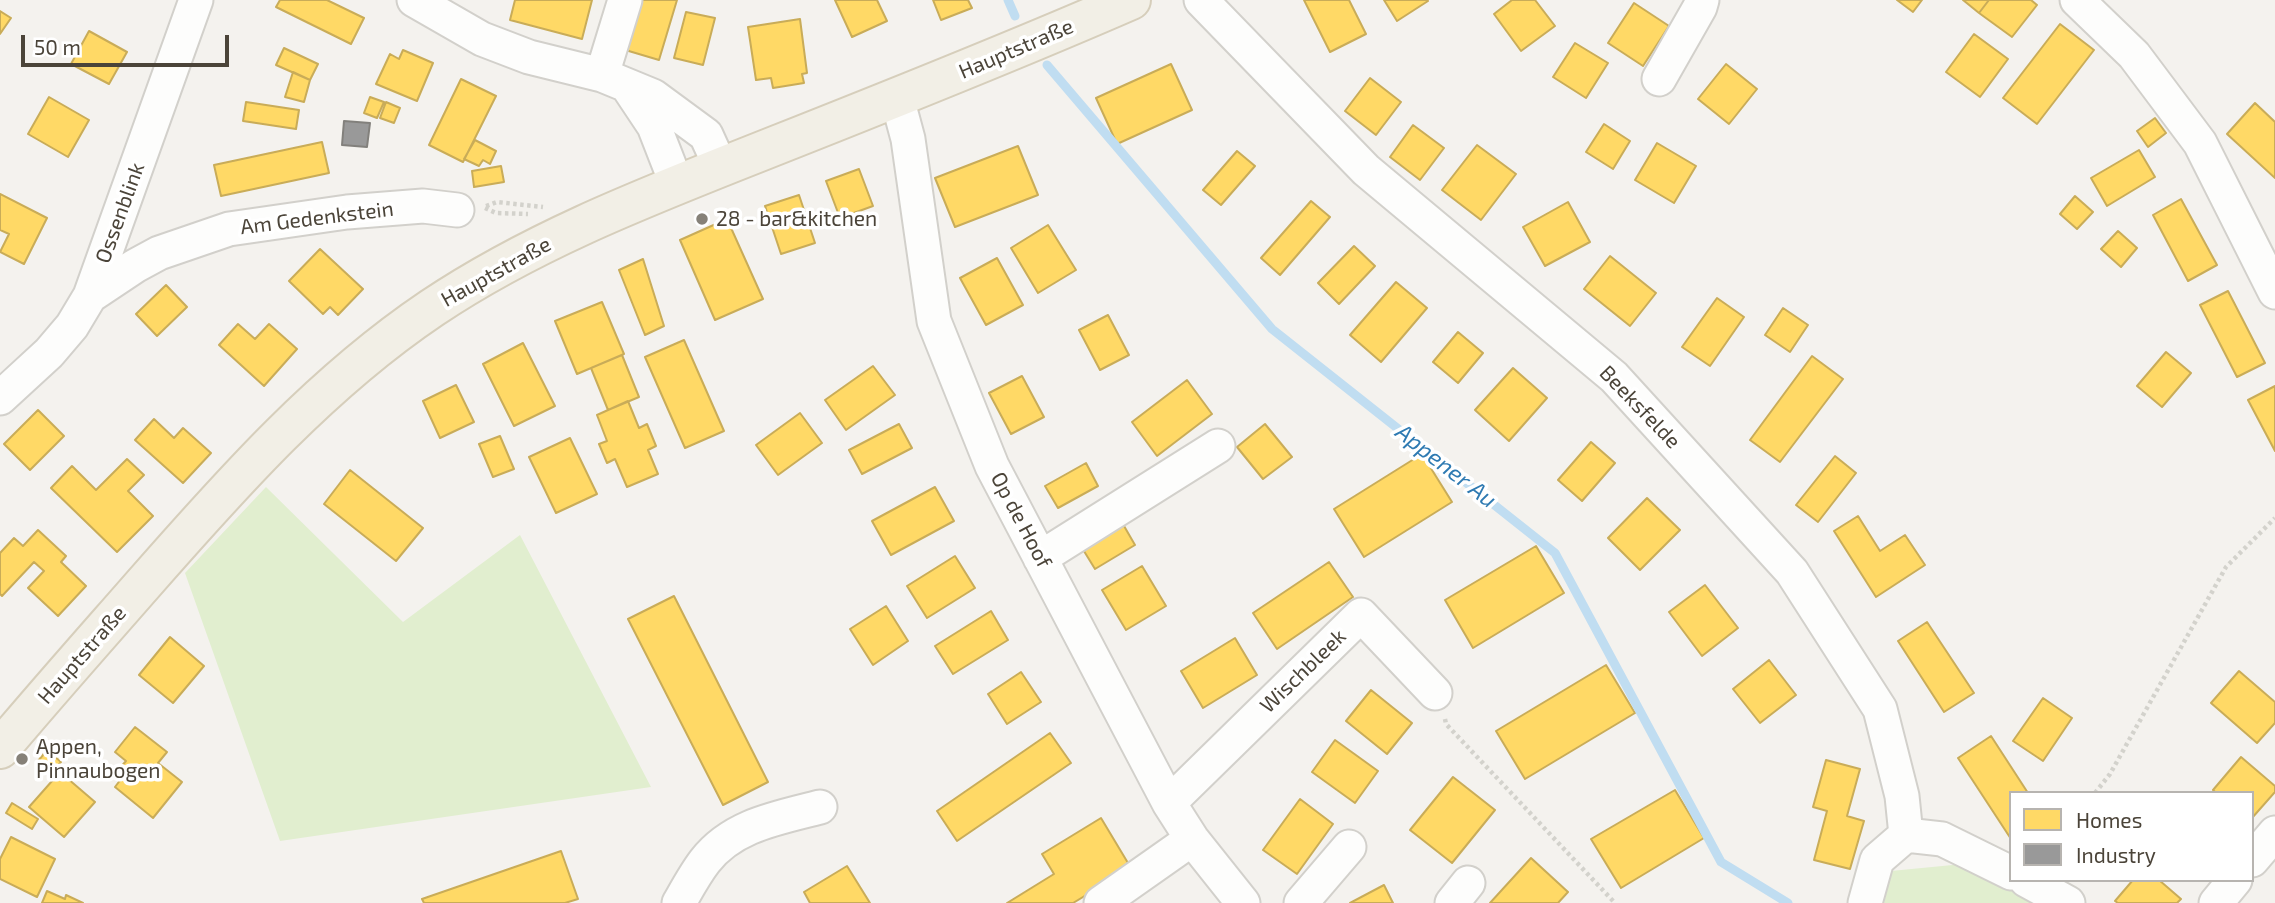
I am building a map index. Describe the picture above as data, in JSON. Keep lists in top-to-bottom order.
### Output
{
  "streets": {
    "main road": ["Hauptstraße"],
    "street": [
      "Ossenblink",
      "Am Gedenkstein",
      "Beeksfelde",
      "Op de Hoof",
      "Wischbleek"
    ]
  },
  "crossings": [
    ["Hauptstraße", "Op de Hoof"],
    ["Ossenblink", "Am Gedenkstein"],
    ["Op de Hoof", "Wischbleek"]
  ],
  "water": ["Appener Au"],
  "places": ["28 - bar&kitchen", "Appen, Pinnaubogen"],
  "legend": ["Homes", "Industry"],
  "scale_bar": "50 m"
}
